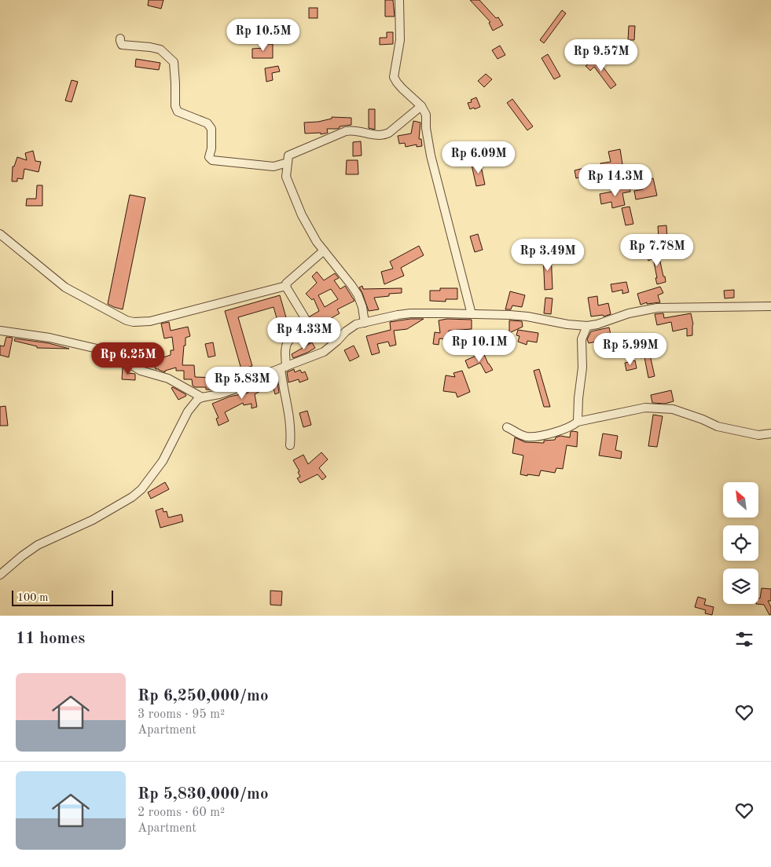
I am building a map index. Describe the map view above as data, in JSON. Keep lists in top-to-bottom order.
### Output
{
  "scale_bar": "100 m",
  "north": "top left",
  "page": {
    "price": [
      "Rp 10.5M",
      "Rp 9.57M",
      "Rp 6.09M",
      "Rp 14.3M",
      "Rp 7.78M",
      "Rp 3.49M",
      "Rp 4.33M",
      "Rp 10.1M",
      "Rp 5.99M",
      "Rp 6.25M",
      "Rp 5.83M"
    ],
    "scale": "100 m",
    "heading": "11 homes",
    "list": [
      {
        "name": "Rp 6,250,000/mo",
        "note": "3 rooms · 95 m² · Apartment"
      },
      {
        "name": "Rp 5,830,000/mo",
        "note": "2 rooms · 60 m² · Apartment"
      }
    ]
  }
}
